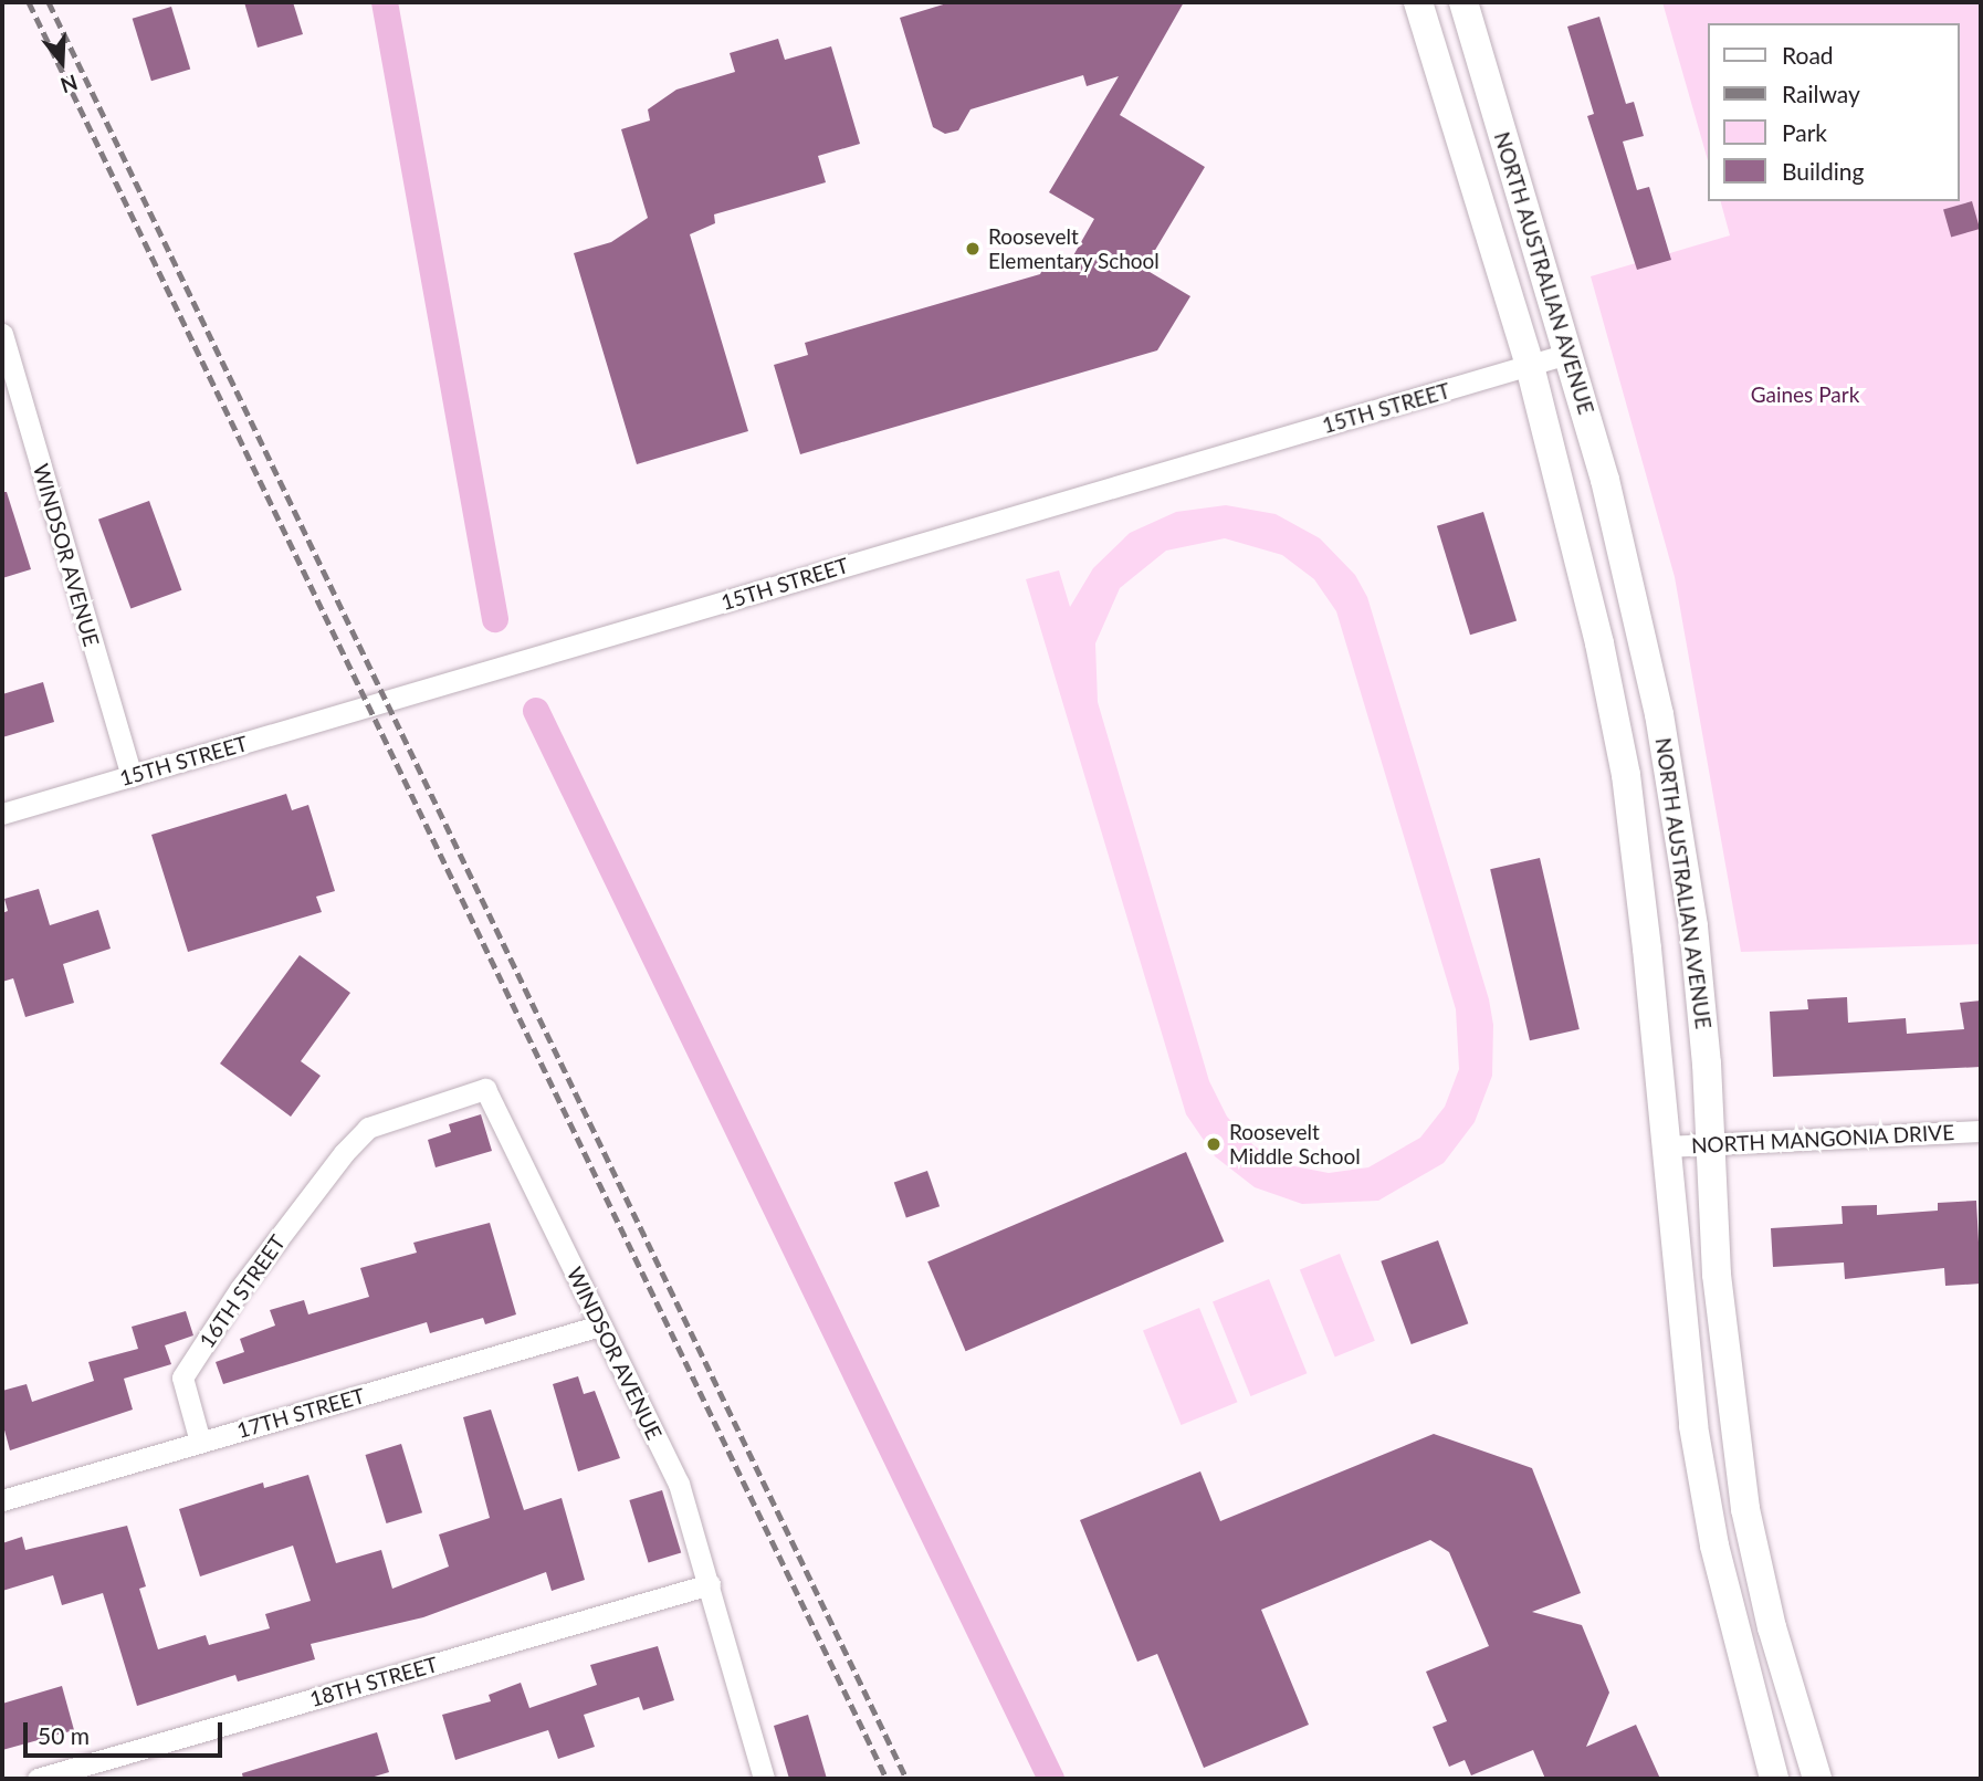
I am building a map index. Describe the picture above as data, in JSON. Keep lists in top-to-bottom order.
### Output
{
  "streets": {
    "main road": ["NORTH AUSTRALIAN AVENUE"],
    "street": [
      "15TH STREET",
      "WINDSOR AVENUE",
      "NORTH MANGONIA DRIVE",
      "16TH STREET",
      "17TH STREET",
      "18TH STREET"
    ]
  },
  "crossings": [
    ["NORTH AUSTRALIAN AVENUE", "15TH STREET"],
    ["NORTH AUSTRALIAN AVENUE", "NORTH MANGONIA DRIVE"],
    ["15TH STREET", "WINDSOR AVENUE"],
    ["WINDSOR AVENUE", "16TH STREET"],
    ["WINDSOR AVENUE", "17TH STREET"],
    ["WINDSOR AVENUE", "18TH STREET"],
    ["16TH STREET", "17TH STREET"]
  ],
  "parks": ["Gaines Park"],
  "places": ["Roosevelt Elementary School", "Roosevelt Middle School"],
  "legend": [
    "Road",
    "Railway",
    "Park",
    "Building"
  ],
  "scale_bar": "50 m",
  "north": "bottom"
}
